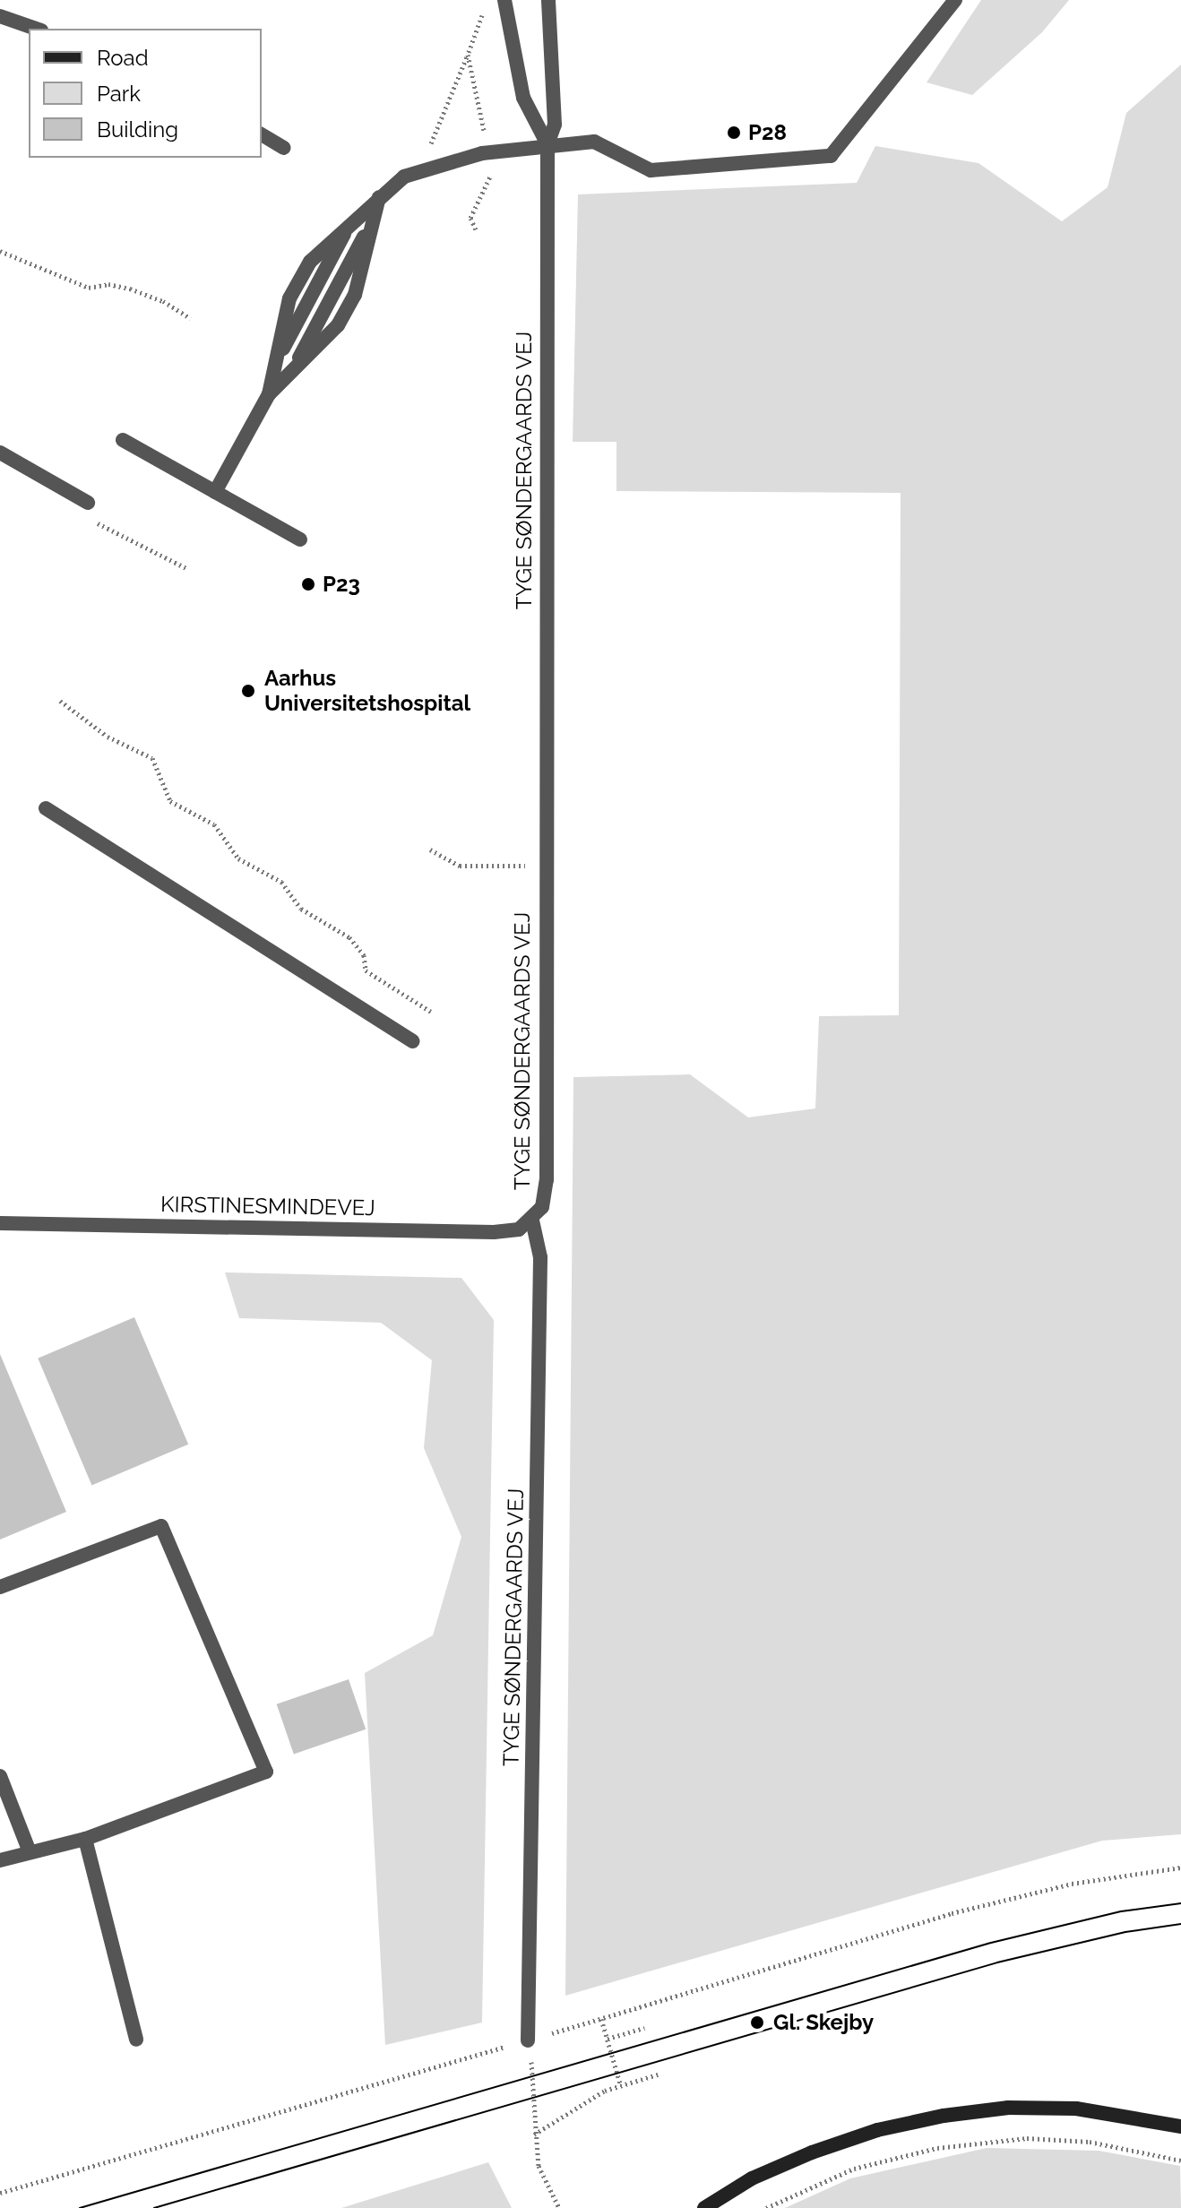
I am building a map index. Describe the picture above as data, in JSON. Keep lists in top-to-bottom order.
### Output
{
  "streets": {
    "street": ["TYGE SØNDERGAARDS VEJ", "KIRSTINESMINDEVEJ"]
  },
  "crossings": [
    ["TYGE SØNDERGAARDS VEJ", "KIRSTINESMINDEVEJ"]
  ],
  "places": [
    "P28",
    "P23",
    "Aarhus Universitetshospital",
    "Gl. Skejby"
  ],
  "legend": ["Road", "Park", "Building"]
}
